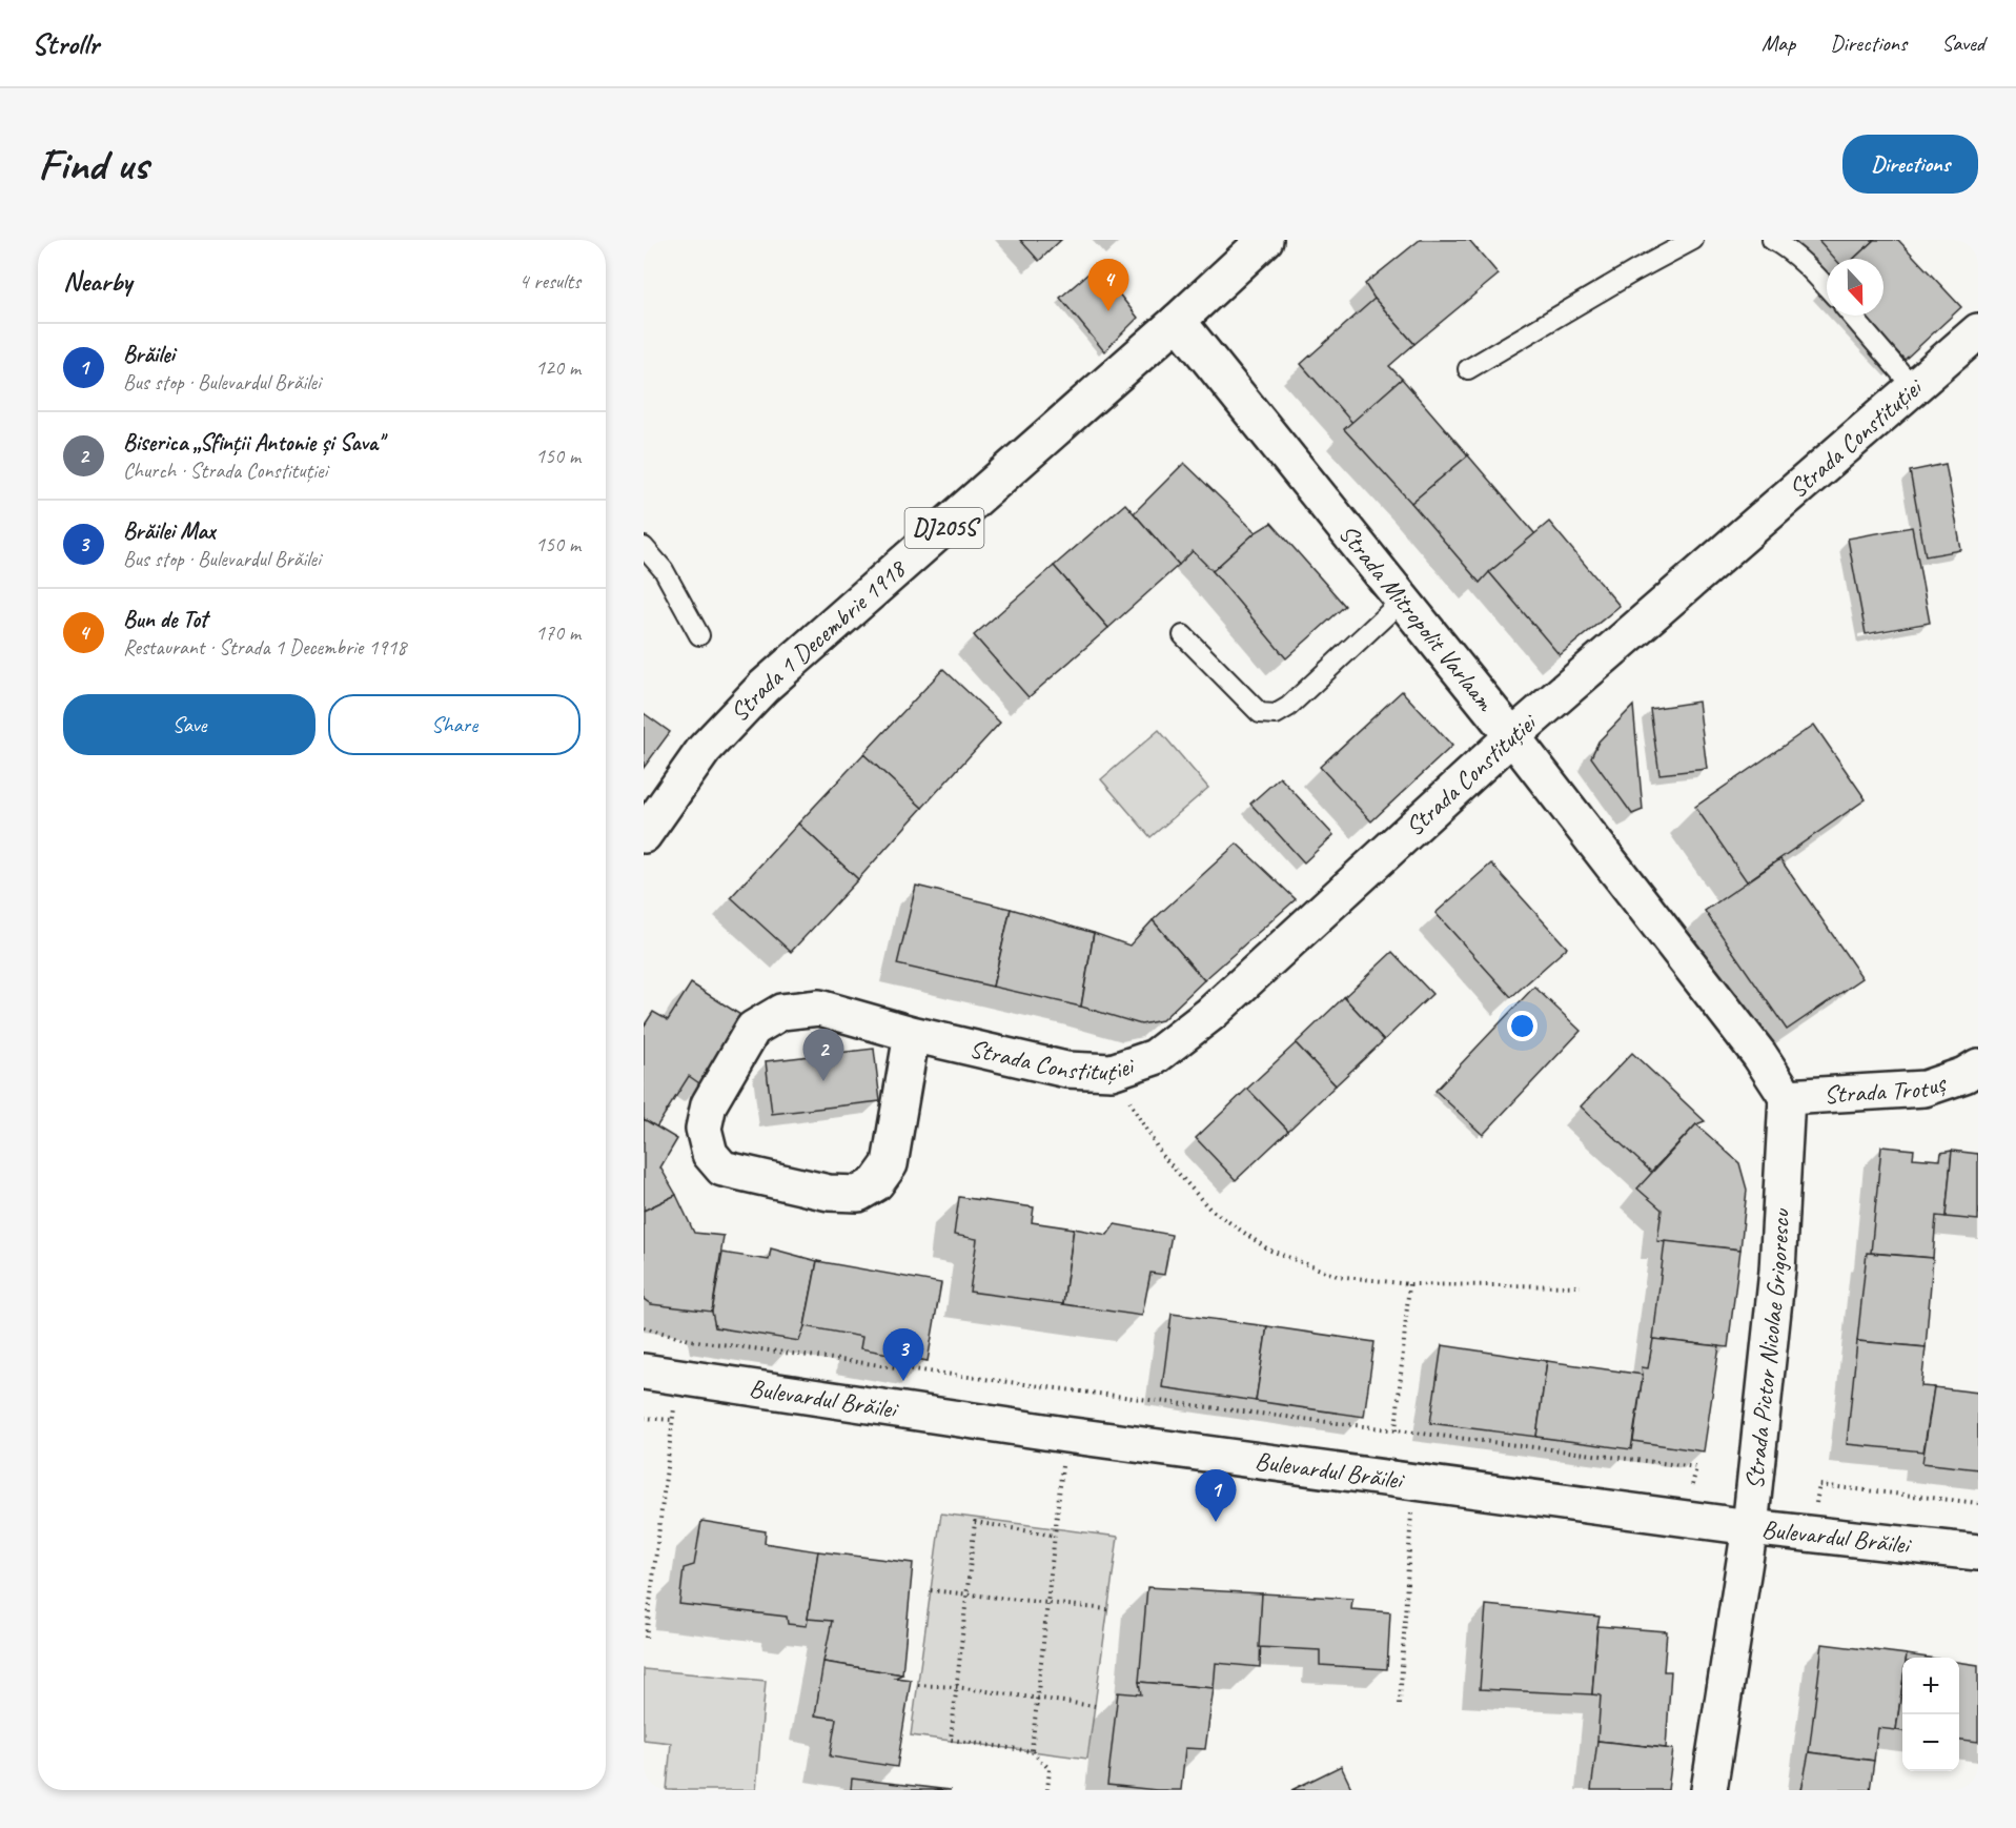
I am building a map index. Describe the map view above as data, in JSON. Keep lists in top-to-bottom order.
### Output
{
  "streets": {
    "street": [
      "Strada Constituției",
      "DJ205S",
      "Strada Mitropolit Varlaam",
      "Strada 1 Decembrie 1918",
      "Strada Trotuș",
      "Strada Pictor Nicolae Grigorescu",
      "Bulevardul Brăilei"
    ]
  },
  "crossings": [
    ["Strada Constituției", "Strada Mitropolit Varlaam"],
    ["Strada Mitropolit Varlaam", "Strada 1 Decembrie 1918"],
    ["Strada Mitropolit Varlaam", "Strada Trotuș"],
    ["Strada Mitropolit Varlaam", "Strada Pictor Nicolae Grigorescu"],
    ["Strada Trotuș", "Strada Pictor Nicolae Grigorescu"],
    ["Strada Pictor Nicolae Grigorescu", "Bulevardul Brăilei"]
  ],
  "north": "bottom",
  "page": {
    "header": "Strollr",
    "nav": ["Map", "Directions", "Saved"],
    "buttons": [
      "Directions",
      ["Save", "Share"]
    ],
    "title": "Find us",
    "heading": ["Nearby", "4 results"],
    "pins": [
      "4",
      "2",
      "3",
      "1"
    ],
    "list": [
      {
        "mark": "1",
        "name": "Brăilei",
        "note": "Bus stop · Bulevardul Brăilei",
        "value": "120 m"
      },
      {
        "mark": "2",
        "name": "Biserica „Sfinții Antonie și Sava\"",
        "note": "Church · Strada Constituției",
        "value": "150 m"
      },
      {
        "mark": "3",
        "name": "Brăilei Max",
        "note": "Bus stop · Bulevardul Brăilei",
        "value": "150 m"
      },
      {
        "mark": "4",
        "name": "Bun de Tot",
        "note": "Restaurant · Strada 1 Decembrie 1918",
        "value": "170 m"
      }
    ],
    "map_buttons": ["+", "−"]
  }
}
